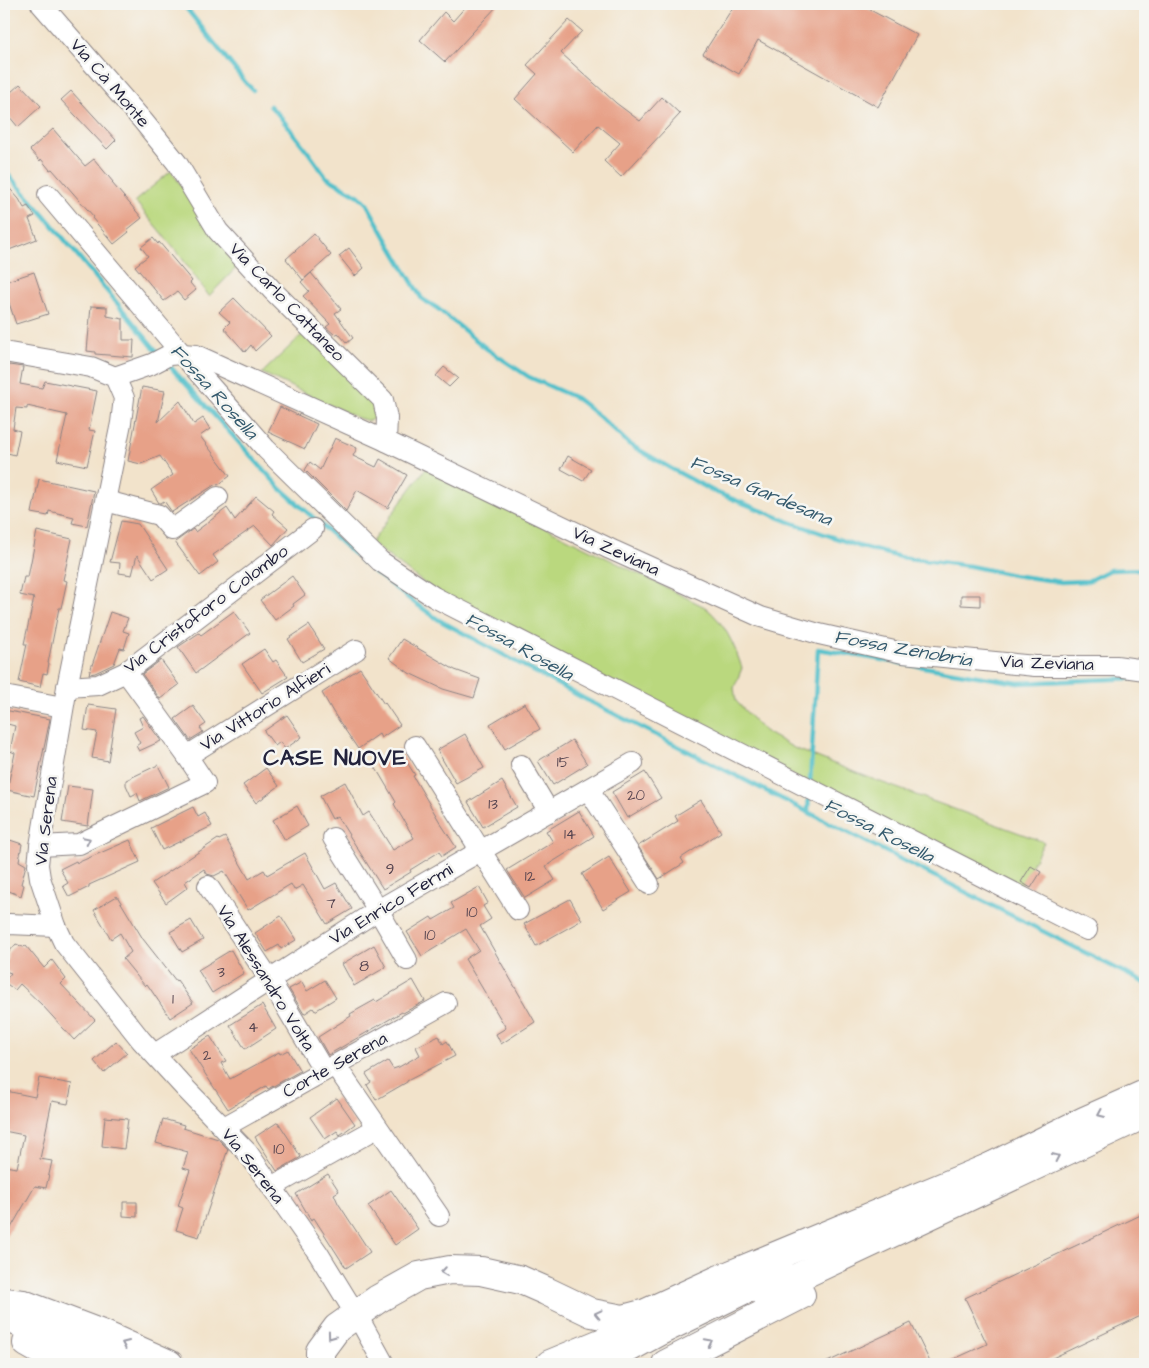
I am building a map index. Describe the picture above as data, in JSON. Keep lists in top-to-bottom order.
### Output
{
  "streets": {
    "street": [
      "Via Cà Monte",
      "Via Carlo Cattaneo",
      "Via Zeviana",
      "Via Cristoforo Colombo",
      "Via Vittorio Alfieri",
      "Via Serena",
      "Via Enrico Fermi",
      "Via Alessandro Volta",
      "Corte Serena"
    ]
  },
  "crossings": [
    ["Via Cà Monte", "Via Carlo Cattaneo"],
    ["Via Carlo Cattaneo", "Via Zeviana"],
    ["Via Cristoforo Colombo", "Via Vittorio Alfieri"],
    ["Via Cristoforo Colombo", "Via Serena"],
    ["Via Serena", "Via Enrico Fermi"],
    ["Via Serena", "Corte Serena"],
    ["Via Enrico Fermi", "Via Alessandro Volta"],
    ["Via Alessandro Volta", "Corte Serena"]
  ],
  "districts": ["CASE NUOVE"],
  "water": ["Fossa Rosella", "Fossa Gardesana", "Fossa Zenobria"],
  "house_numbers": [
    "15",
    "20",
    "13",
    "14",
    "9",
    "12",
    "7",
    "10",
    "10",
    "8",
    "3",
    "1",
    "4",
    "2",
    "10"
  ]
}
